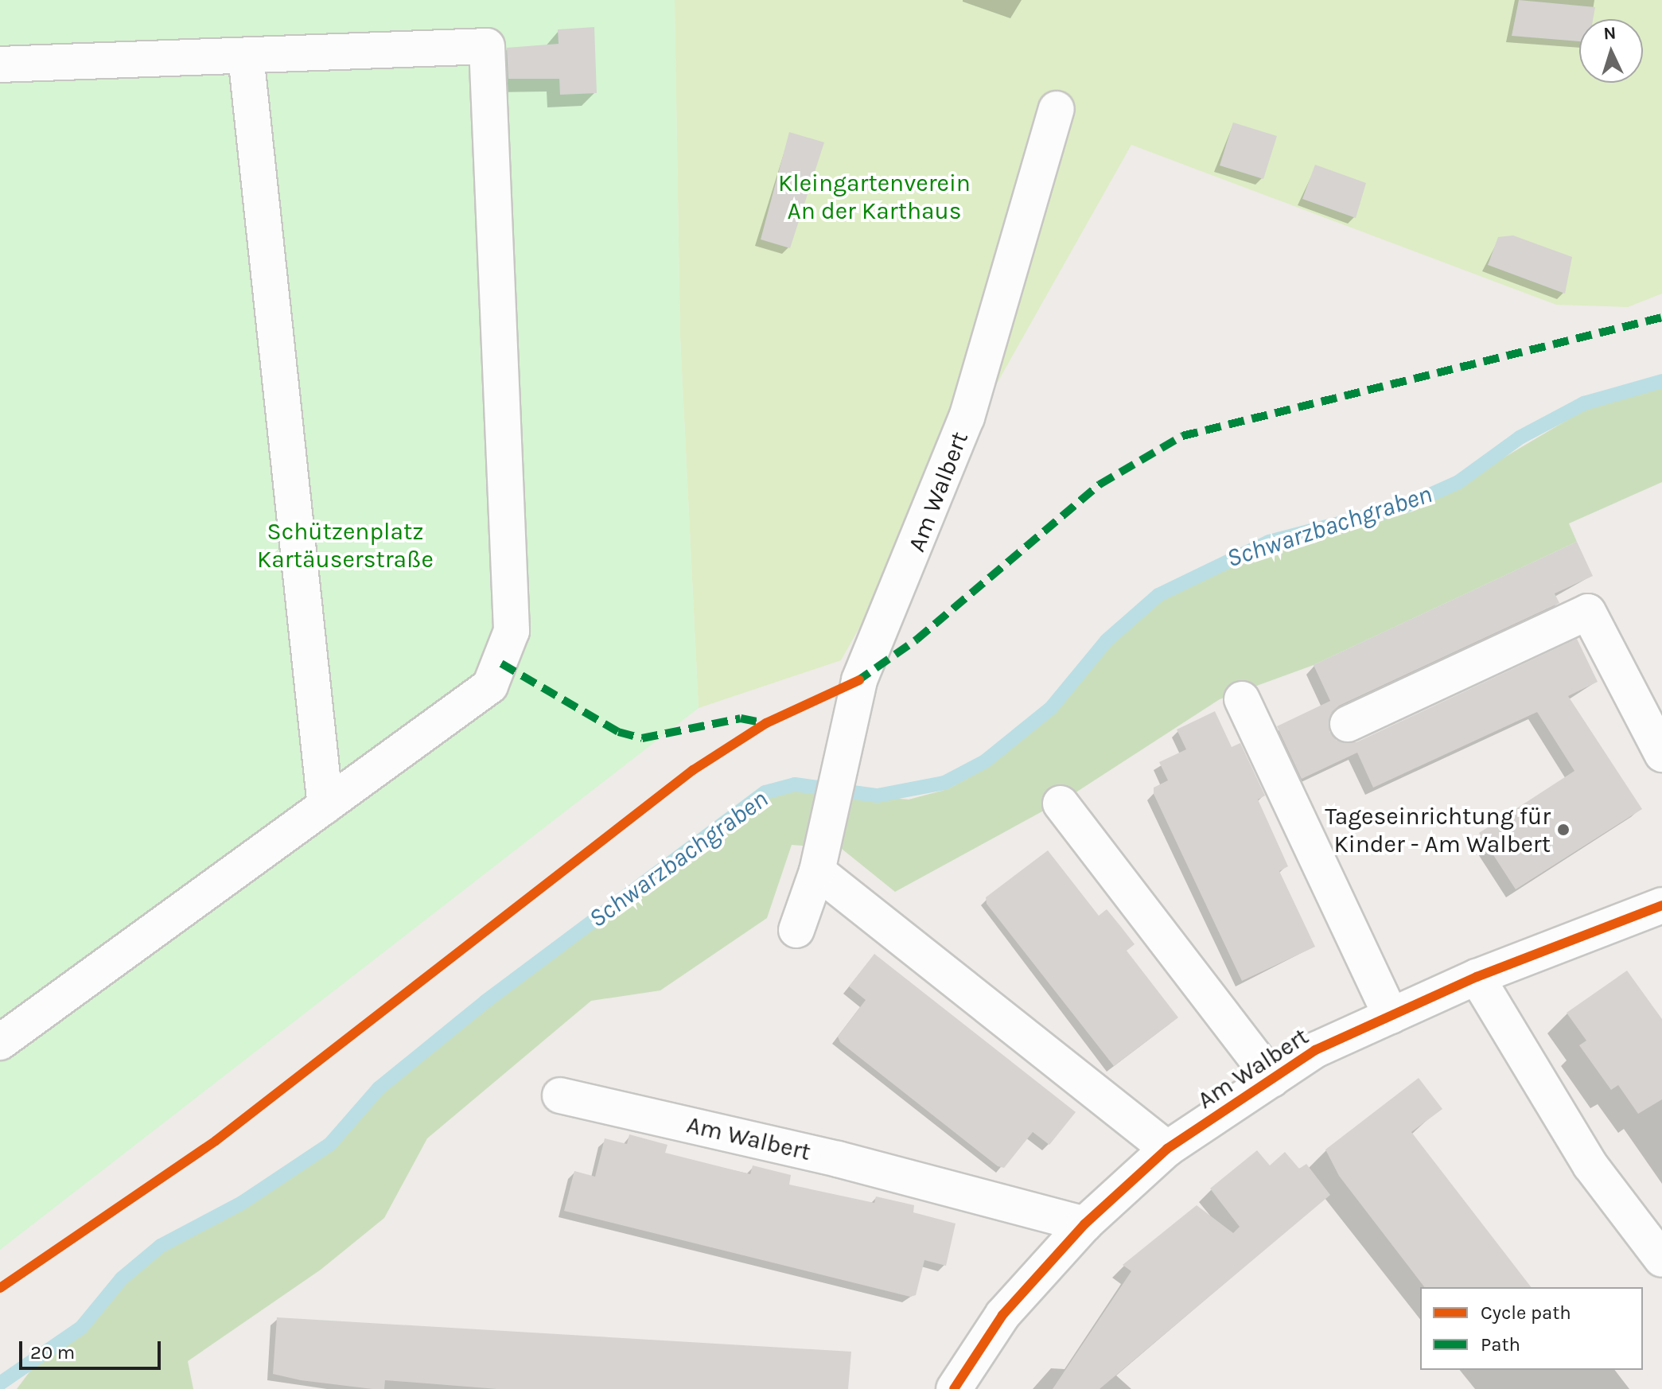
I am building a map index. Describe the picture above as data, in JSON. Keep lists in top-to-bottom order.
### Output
{
  "streets": {
    "street": ["Am Walbert"]
  },
  "water": ["Schwarzbachgraben"],
  "parks": ["Kleingartenverein An der Karthaus", "Schützenplatz Kartäuserstraße"],
  "places": ["Tageseinrichtung für Kinder - Am Walbert"],
  "legend": ["Cycle path", "Path"],
  "scale_bar": "20 m",
  "north": "top"
}
